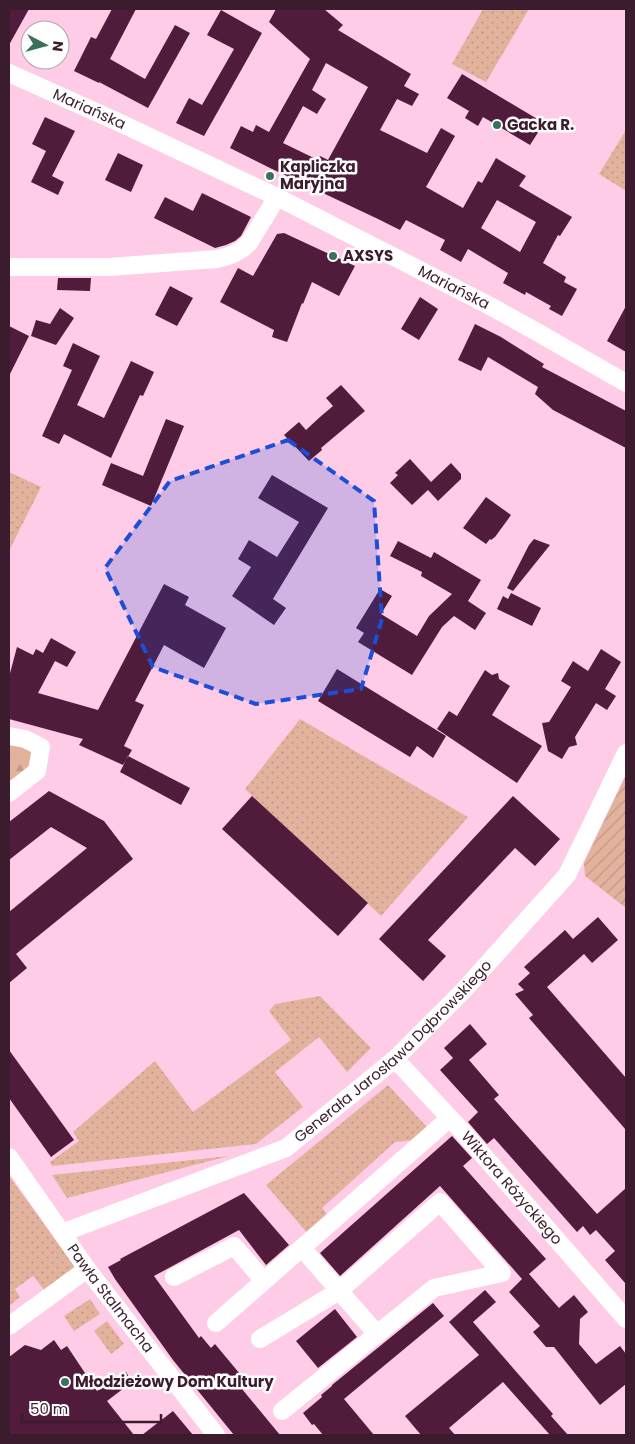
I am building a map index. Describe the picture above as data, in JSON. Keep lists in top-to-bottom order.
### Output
{
  "streets": {
    "street": [
      "Mariańska",
      "Generała Jarosława Dąbrowskiego",
      "Wiktora Różyckiego",
      "Pawła Stalmacha"
    ]
  },
  "crossings": [
    ["Generała Jarosława Dąbrowskiego", "Wiktora Różyckiego"],
    ["Generała Jarosława Dąbrowskiego", "Pawła Stalmacha"]
  ],
  "places": [
    "Gacka R.",
    "Kapliczka Maryjna",
    "AXSYS",
    "Młodzieżowy Dom Kultury"
  ],
  "scale_bar": "50 m",
  "north": "right"
}
